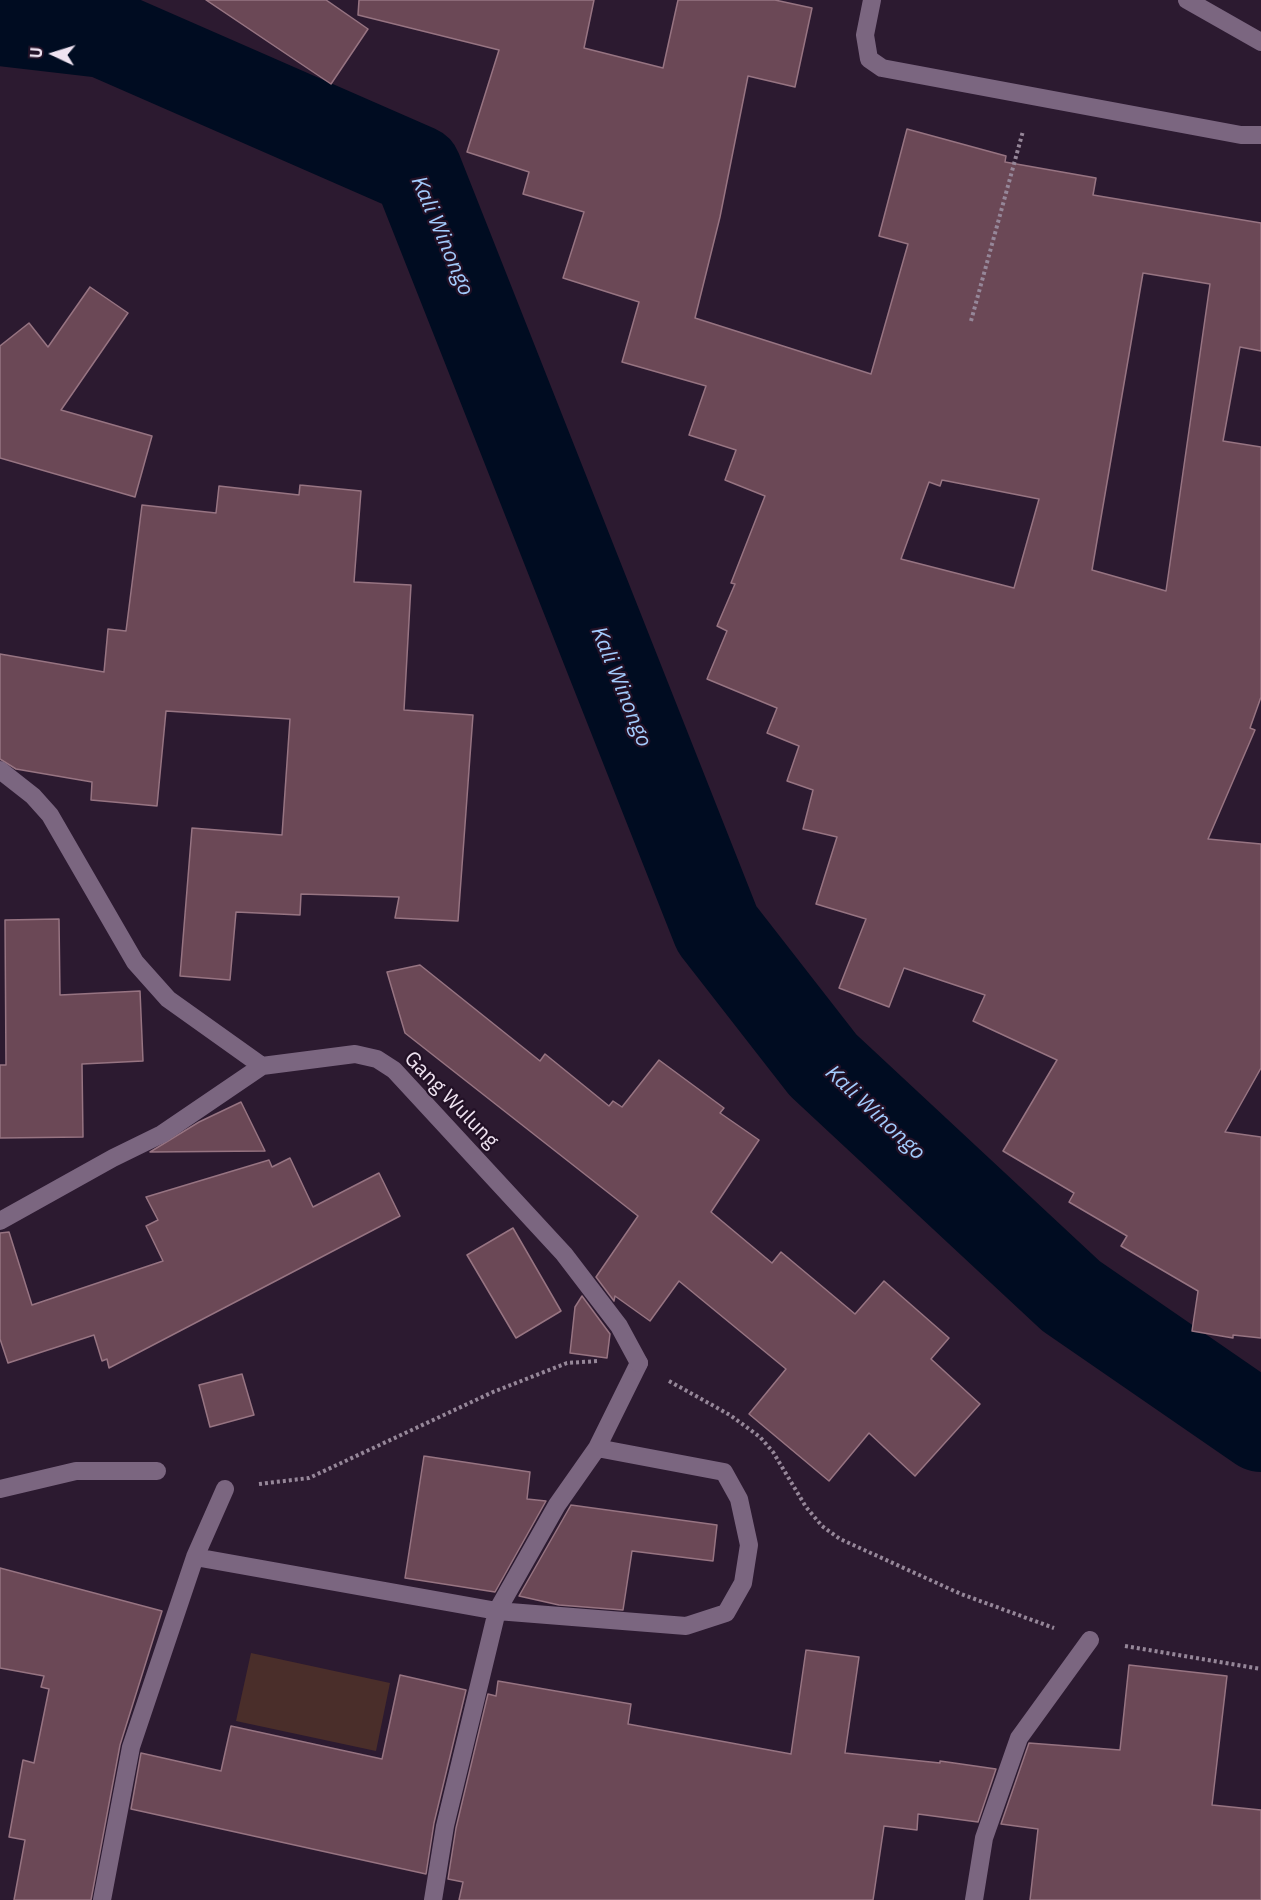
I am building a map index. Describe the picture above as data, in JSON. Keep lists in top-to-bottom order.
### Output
{
  "streets": {
    "street": ["Gang Wulung"]
  },
  "water": ["Kali Winongo"],
  "north": "left"
}
